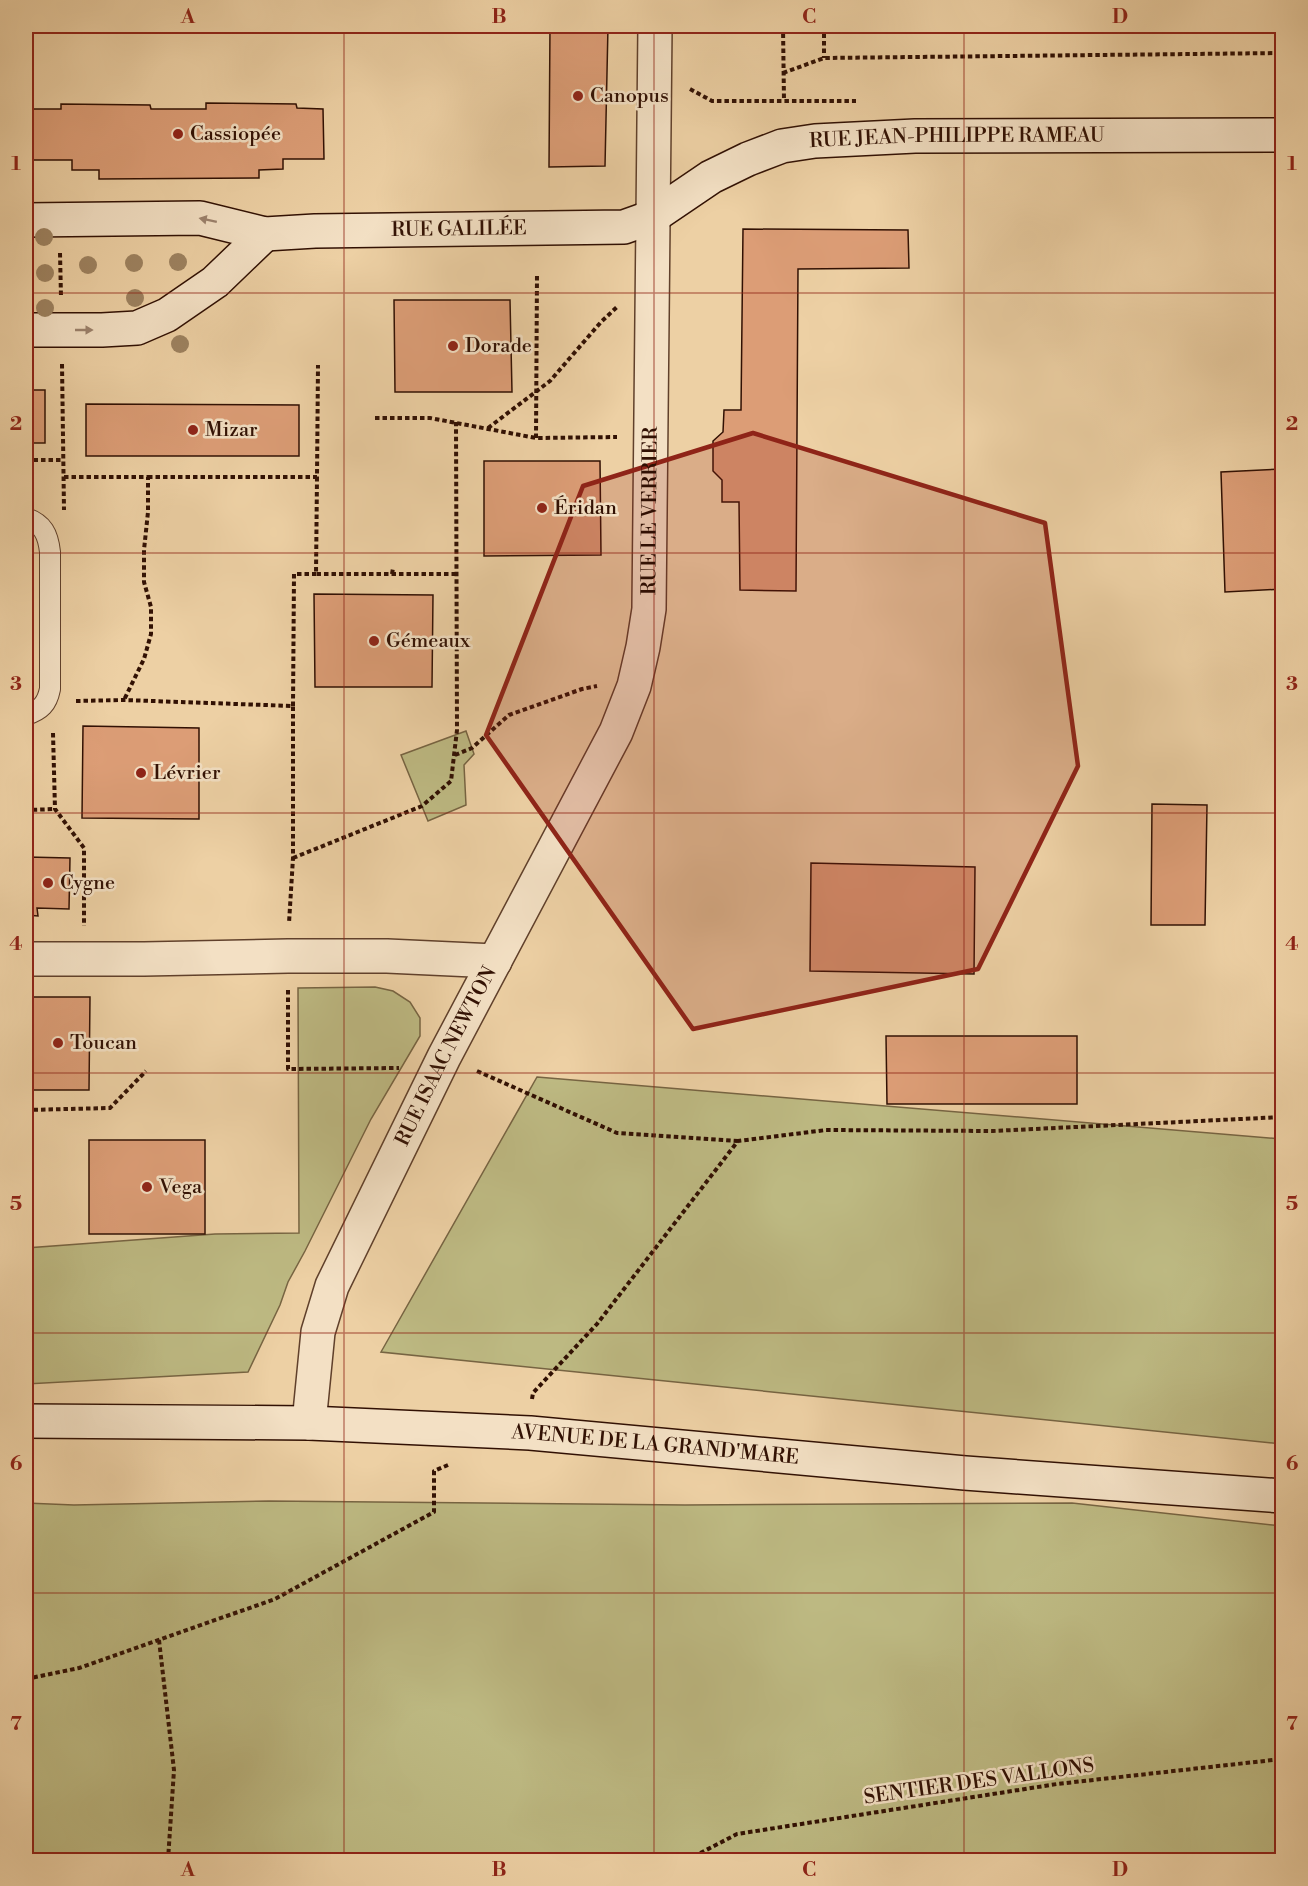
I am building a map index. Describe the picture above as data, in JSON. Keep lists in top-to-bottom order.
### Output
{
  "streets": {
    "street": [
      "RUE JEAN-PHILIPPE RAMEAU",
      "RUE GALILÉE",
      "RUE LE VERRIER",
      "RUE ISAAC NEWTON",
      "AVENUE DE LA GRAND'MARE"
    ],
    "path": ["SENTIER DES VALLONS"]
  },
  "crossings": [
    ["RUE JEAN-PHILIPPE RAMEAU", "RUE GALILÉE"],
    ["RUE JEAN-PHILIPPE RAMEAU", "RUE LE VERRIER"],
    ["RUE GALILÉE", "RUE LE VERRIER"],
    ["RUE LE VERRIER", "RUE ISAAC NEWTON"],
    ["RUE ISAAC NEWTON", "AVENUE DE LA GRAND'MARE"]
  ],
  "one_way": ["RUE GALILÉE"],
  "places": [
    "Canopus",
    "Cassiopée",
    "Dorade",
    "Mizar",
    "Éridan",
    "Gémeaux",
    "Lévrier",
    "Cygne",
    "Toucan",
    "Vega"
  ],
  "grid": {
    "columns": [
      "A",
      "B",
      "C",
      "D"
    ],
    "rows": [
      "1",
      "2",
      "3",
      "4",
      "5",
      "6",
      "7"
    ]
  }
}
